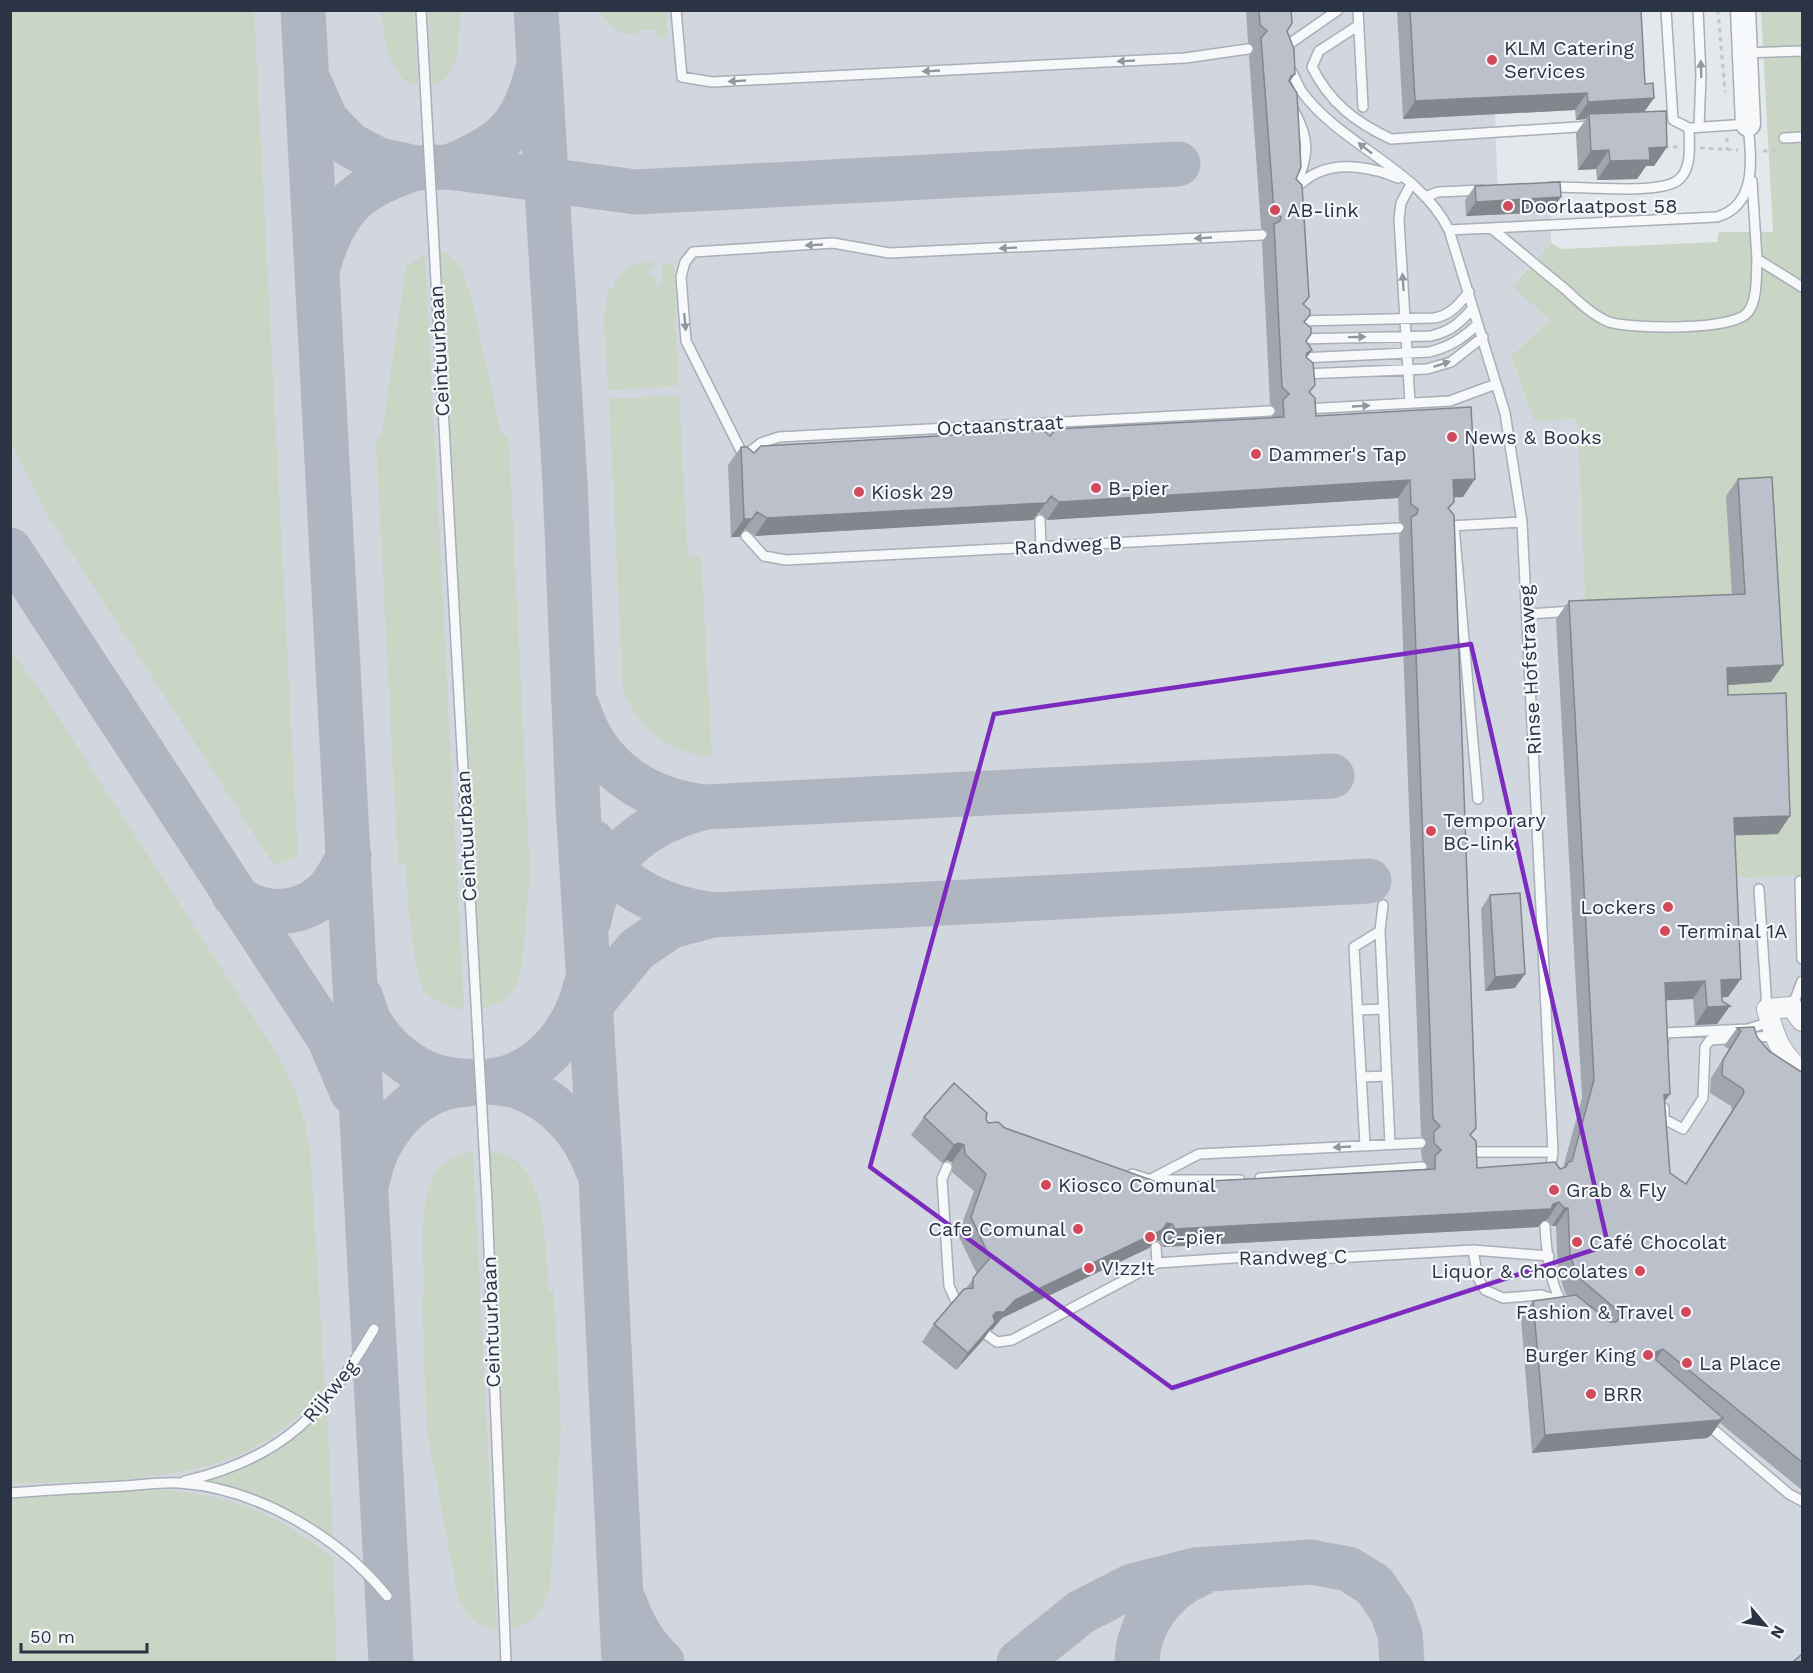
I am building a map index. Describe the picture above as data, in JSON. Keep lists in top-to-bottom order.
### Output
{
  "streets": {
    "lane": [
      "Ceintuurbaan",
      "Octaanstraat",
      "Randweg B",
      "Rinse Hofstraweg",
      "Randweg C",
      "Rijkweg"
    ]
  },
  "places": [
    "KLM Catering Services",
    "Doorlaatpost 58",
    "AB-link",
    "News & Books",
    "Dammer's Tap",
    "B-pier",
    "Kiosk 29",
    "Temporary BC-link",
    "Lockers",
    "Terminal 1A",
    "Kiosco Comunal",
    "Grab & Fly",
    "Cafe Comunal",
    "C-pier",
    "Café Chocolat",
    "V!zz!t",
    "Liquor & Chocolates",
    "Fashion & Travel",
    "Burger King",
    "La Place",
    "BRR"
  ],
  "scale_bar": "50 m",
  "north": "bottom right"
}
